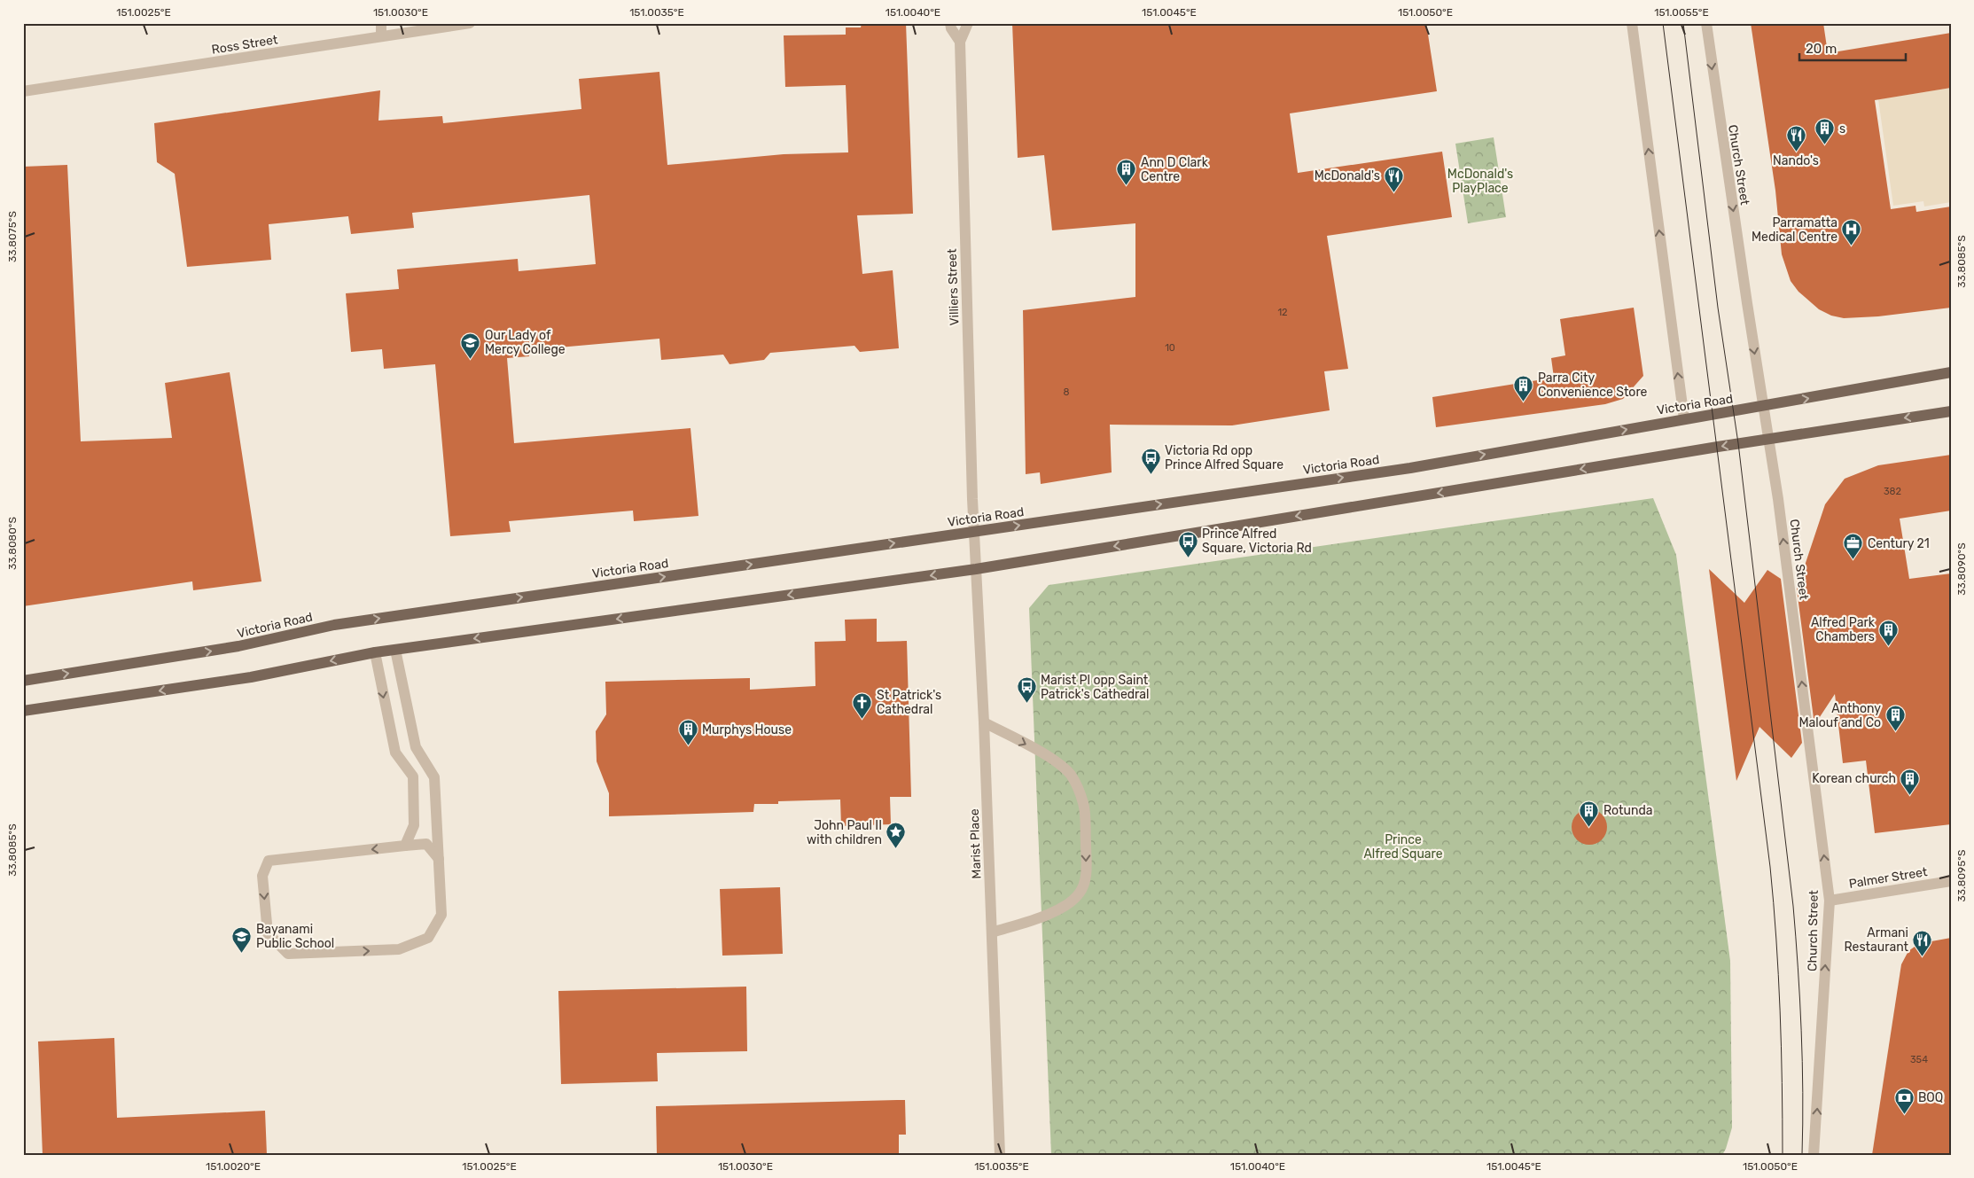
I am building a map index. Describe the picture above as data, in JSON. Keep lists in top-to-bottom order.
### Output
{
  "streets": {
    "main road": ["Victoria Road"],
    "street": [
      "Ross Street",
      "Church Street",
      "Villiers Street",
      "Marist Place",
      "Palmer Street"
    ]
  },
  "crossings": [
    ["Church Street", "Victoria Road"],
    ["Church Street", "Palmer Street"],
    ["Villiers Street", "Victoria Road"],
    ["Villiers Street", "Marist Place"],
    ["Victoria Road", "Marist Place"]
  ],
  "parks": ["McDonald's PlayPlace", "Prince Alfred Square"],
  "places": {
    "building": [
      "s",
      "Ann D Clark Centre",
      "Parra City Convenience Store",
      "Alfred Park Chambers",
      "Anthony Malouf and Co",
      "Murphys House",
      "Korean church",
      "Rotunda"
    ],
    "restaurant": ["Nando's", "McDonald's", "Armani Restaurant"],
    "hospital": ["Parramatta Medical Centre"],
    "school or university": ["Our Lady of Mercy College", "Bayanami Public School"],
    "bus stop": ["Victoria Rd opp Prince Alfred Square", "Prince Alfred Square, Victoria Rd", "Marist Pl opp Saint Patrick's Cathedral"],
    "office": ["Century 21"],
    "church": ["St Patrick's Cathedral"],
    "place": ["John Paul II with children"],
    "bank": ["BOQ"]
  },
  "house_numbers": [
    "12",
    "10",
    "8",
    "382",
    "354"
  ],
  "scale_bar": "20 m",
  "coordinates": [
    "151.0025°E",
    "151.0030°E",
    "151.0035°E",
    "151.0040°E",
    "151.0045°E",
    "151.0050°E",
    "151.0055°E",
    "33.8075°S",
    "33.8085°S",
    "33.8080°S",
    "33.8090°S",
    "33.8095°S",
    "151.0020°E"
  ]
}
